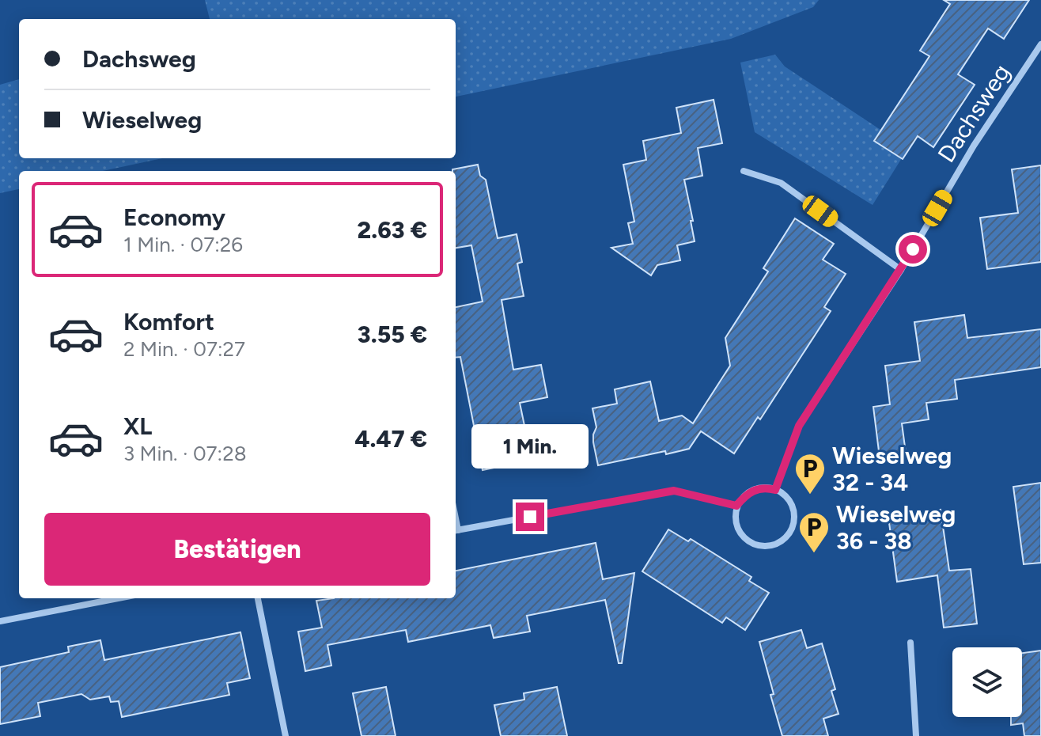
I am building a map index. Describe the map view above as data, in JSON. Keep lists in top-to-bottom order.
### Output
{
  "streets": {
    "street": ["Dachsweg"]
  },
  "places": {
    "parking": ["Wieselweg 32 - 34", "Wieselweg 36 - 38"]
  },
  "page": {
    "banner": ["Dachsweg", "Wieselweg"],
    "list": [
      {
        "name": "Economy",
        "note": "1 Min. · 07:26",
        "value": "2.63 €"
      },
      {
        "name": "Komfort",
        "note": "2 Min. · 07:27",
        "value": "3.55 €"
      },
      {
        "name": "XL",
        "note": "3 Min. · 07:28",
        "value": "4.47 €"
      }
    ],
    "bubble": "1 Min.",
    "buttons": "Bestätigen"
  }
}
